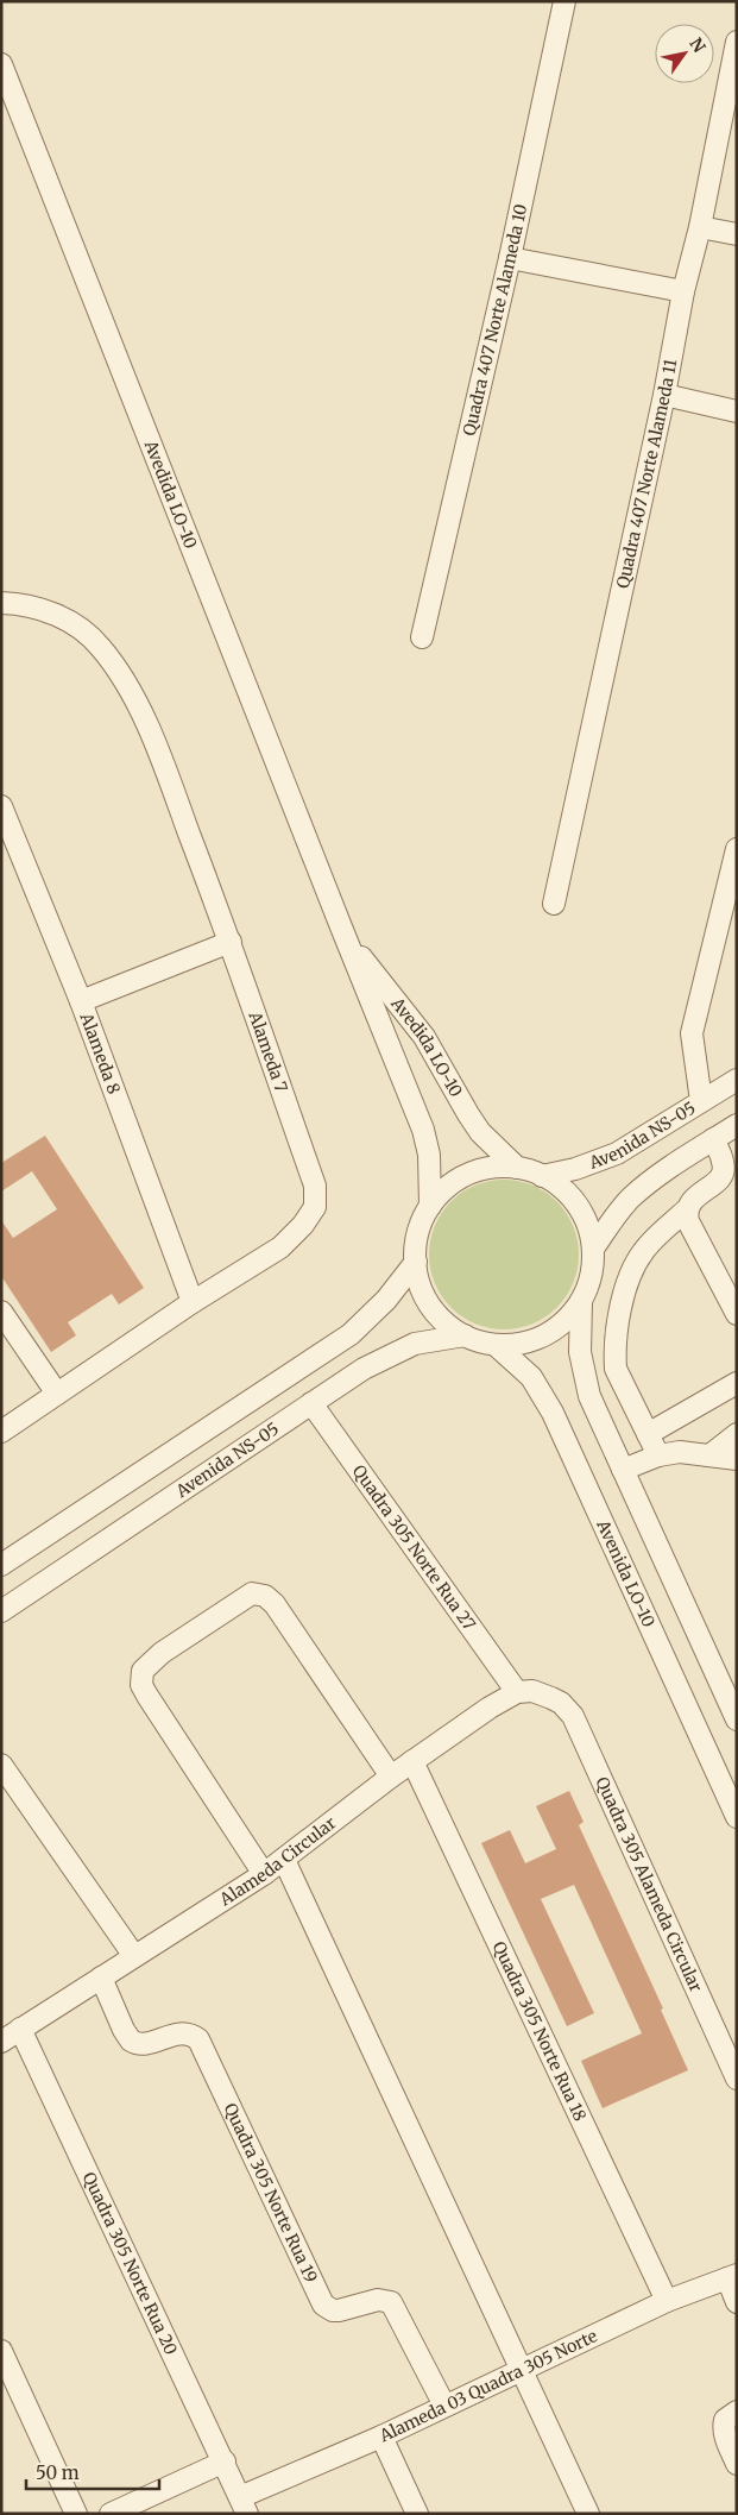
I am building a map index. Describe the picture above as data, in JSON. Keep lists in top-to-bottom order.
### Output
{
  "streets": {
    "street": [
      "Quadra 407 Norte Alameda 10",
      "Quadra 407 Norte Alameda 11",
      "Avedida LO-10",
      "Alameda 7",
      "Alameda 8",
      "Avenida NS-05",
      "Quadra 305 Norte Rua 27",
      "Avenida LO-10",
      "Alameda Circular",
      "Quadra 305 Alameda Circular",
      "Quadra 305 Norte Rua 18",
      "Quadra 305 Norte Rua 19",
      "Quadra 305 Norte Rua 20",
      "Alameda 03 Quadra 305 Norte"
    ]
  },
  "crossings": [
    ["Avedida LO-10", "Avenida NS-05"],
    ["Avedida LO-10", "Avenida LO-10"],
    ["Alameda 7", "Alameda 8"],
    ["Avenida NS-05", "Quadra 305 Norte Rua 27"],
    ["Avenida NS-05", "Avenida LO-10"],
    ["Quadra 305 Norte Rua 27", "Alameda Circular"],
    ["Quadra 305 Norte Rua 27", "Quadra 305 Alameda Circular"],
    ["Alameda Circular", "Quadra 305 Alameda Circular"],
    ["Alameda Circular", "Quadra 305 Norte Rua 18"],
    ["Alameda Circular", "Quadra 305 Norte Rua 19"],
    ["Alameda Circular", "Quadra 305 Norte Rua 20"],
    ["Quadra 305 Norte Rua 18", "Alameda 03 Quadra 305 Norte"],
    ["Quadra 305 Norte Rua 19", "Alameda 03 Quadra 305 Norte"],
    ["Quadra 305 Norte Rua 20", "Alameda 03 Quadra 305 Norte"]
  ],
  "scale_bar": "50 m",
  "north": "top right"
}
